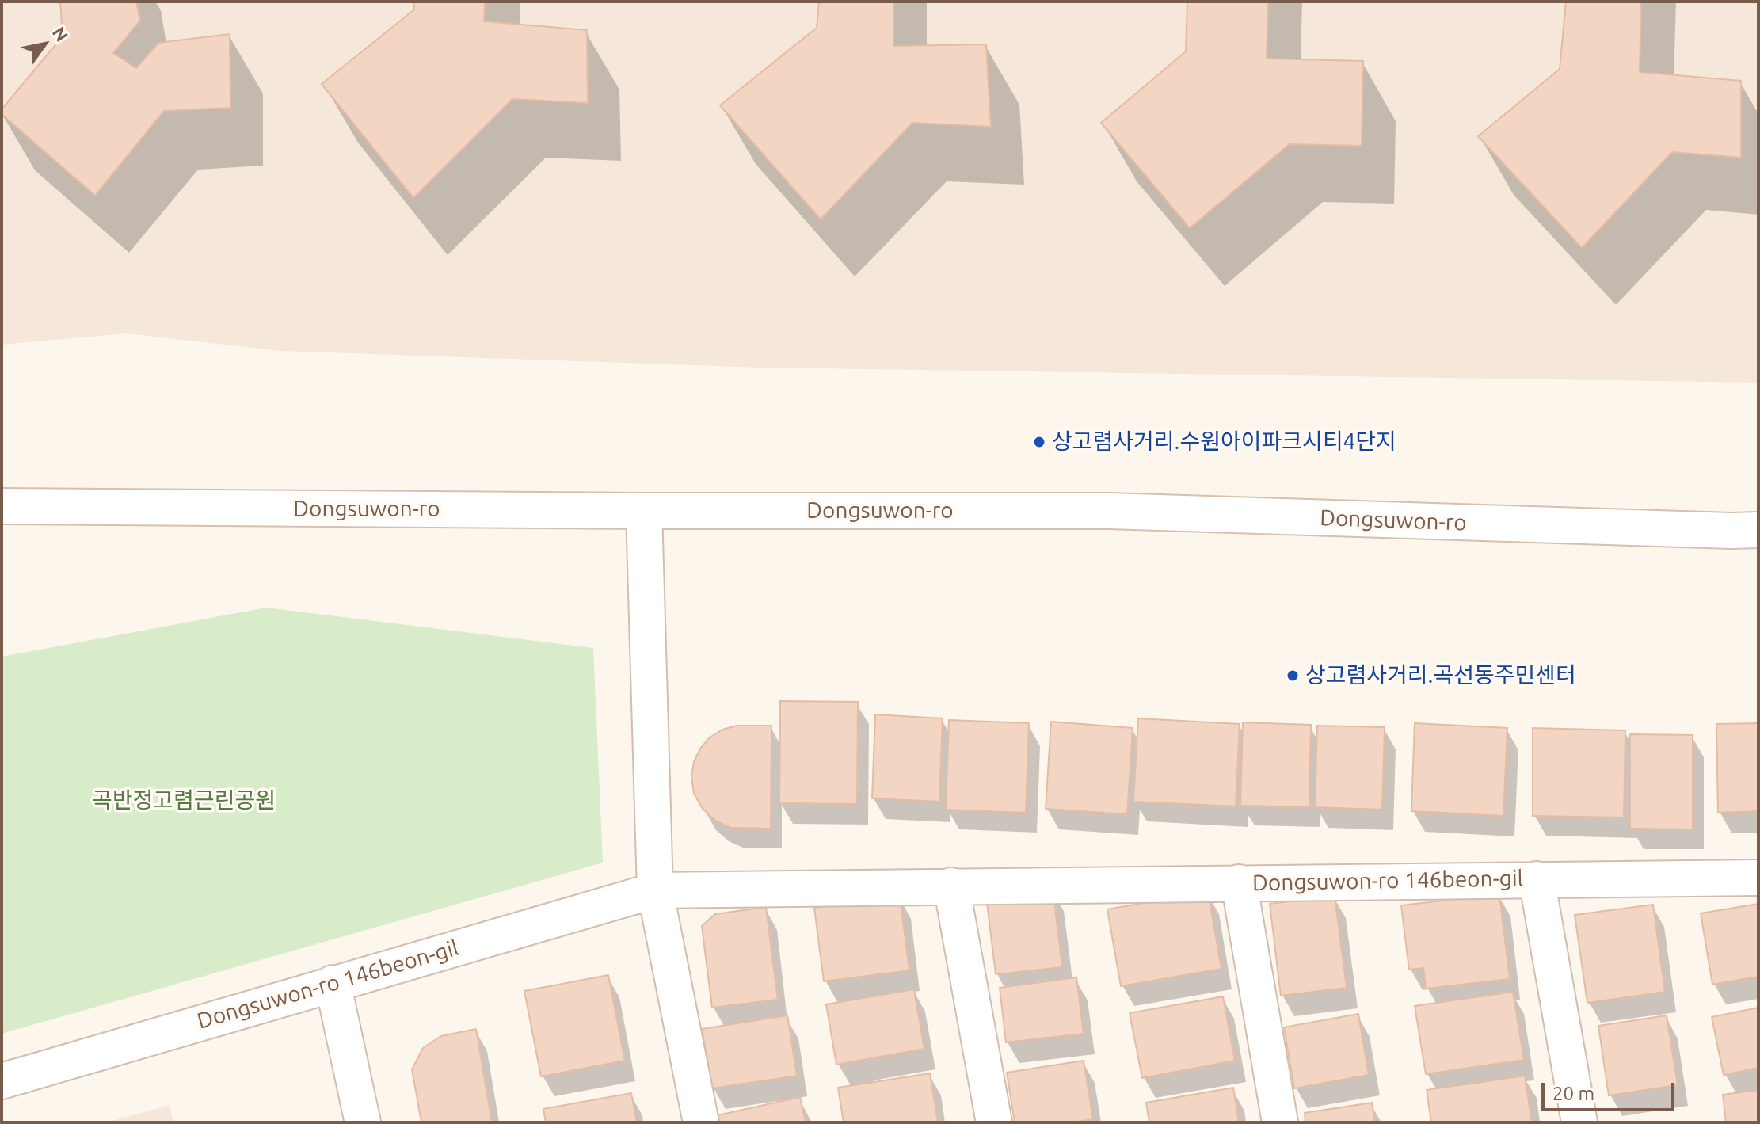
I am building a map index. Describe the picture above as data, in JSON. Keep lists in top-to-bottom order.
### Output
{
  "streets": {
    "street": ["Dongsuwon-ro", "Dongsuwon-ro 146beon-gil"]
  },
  "parks": ["곡반정고렴근린공원"],
  "places": ["상고렴사거리.수원아이파크시티4단지", "상고렴사거리.곡선동주민센터"],
  "scale_bar": "20 m",
  "north": "top right"
}
